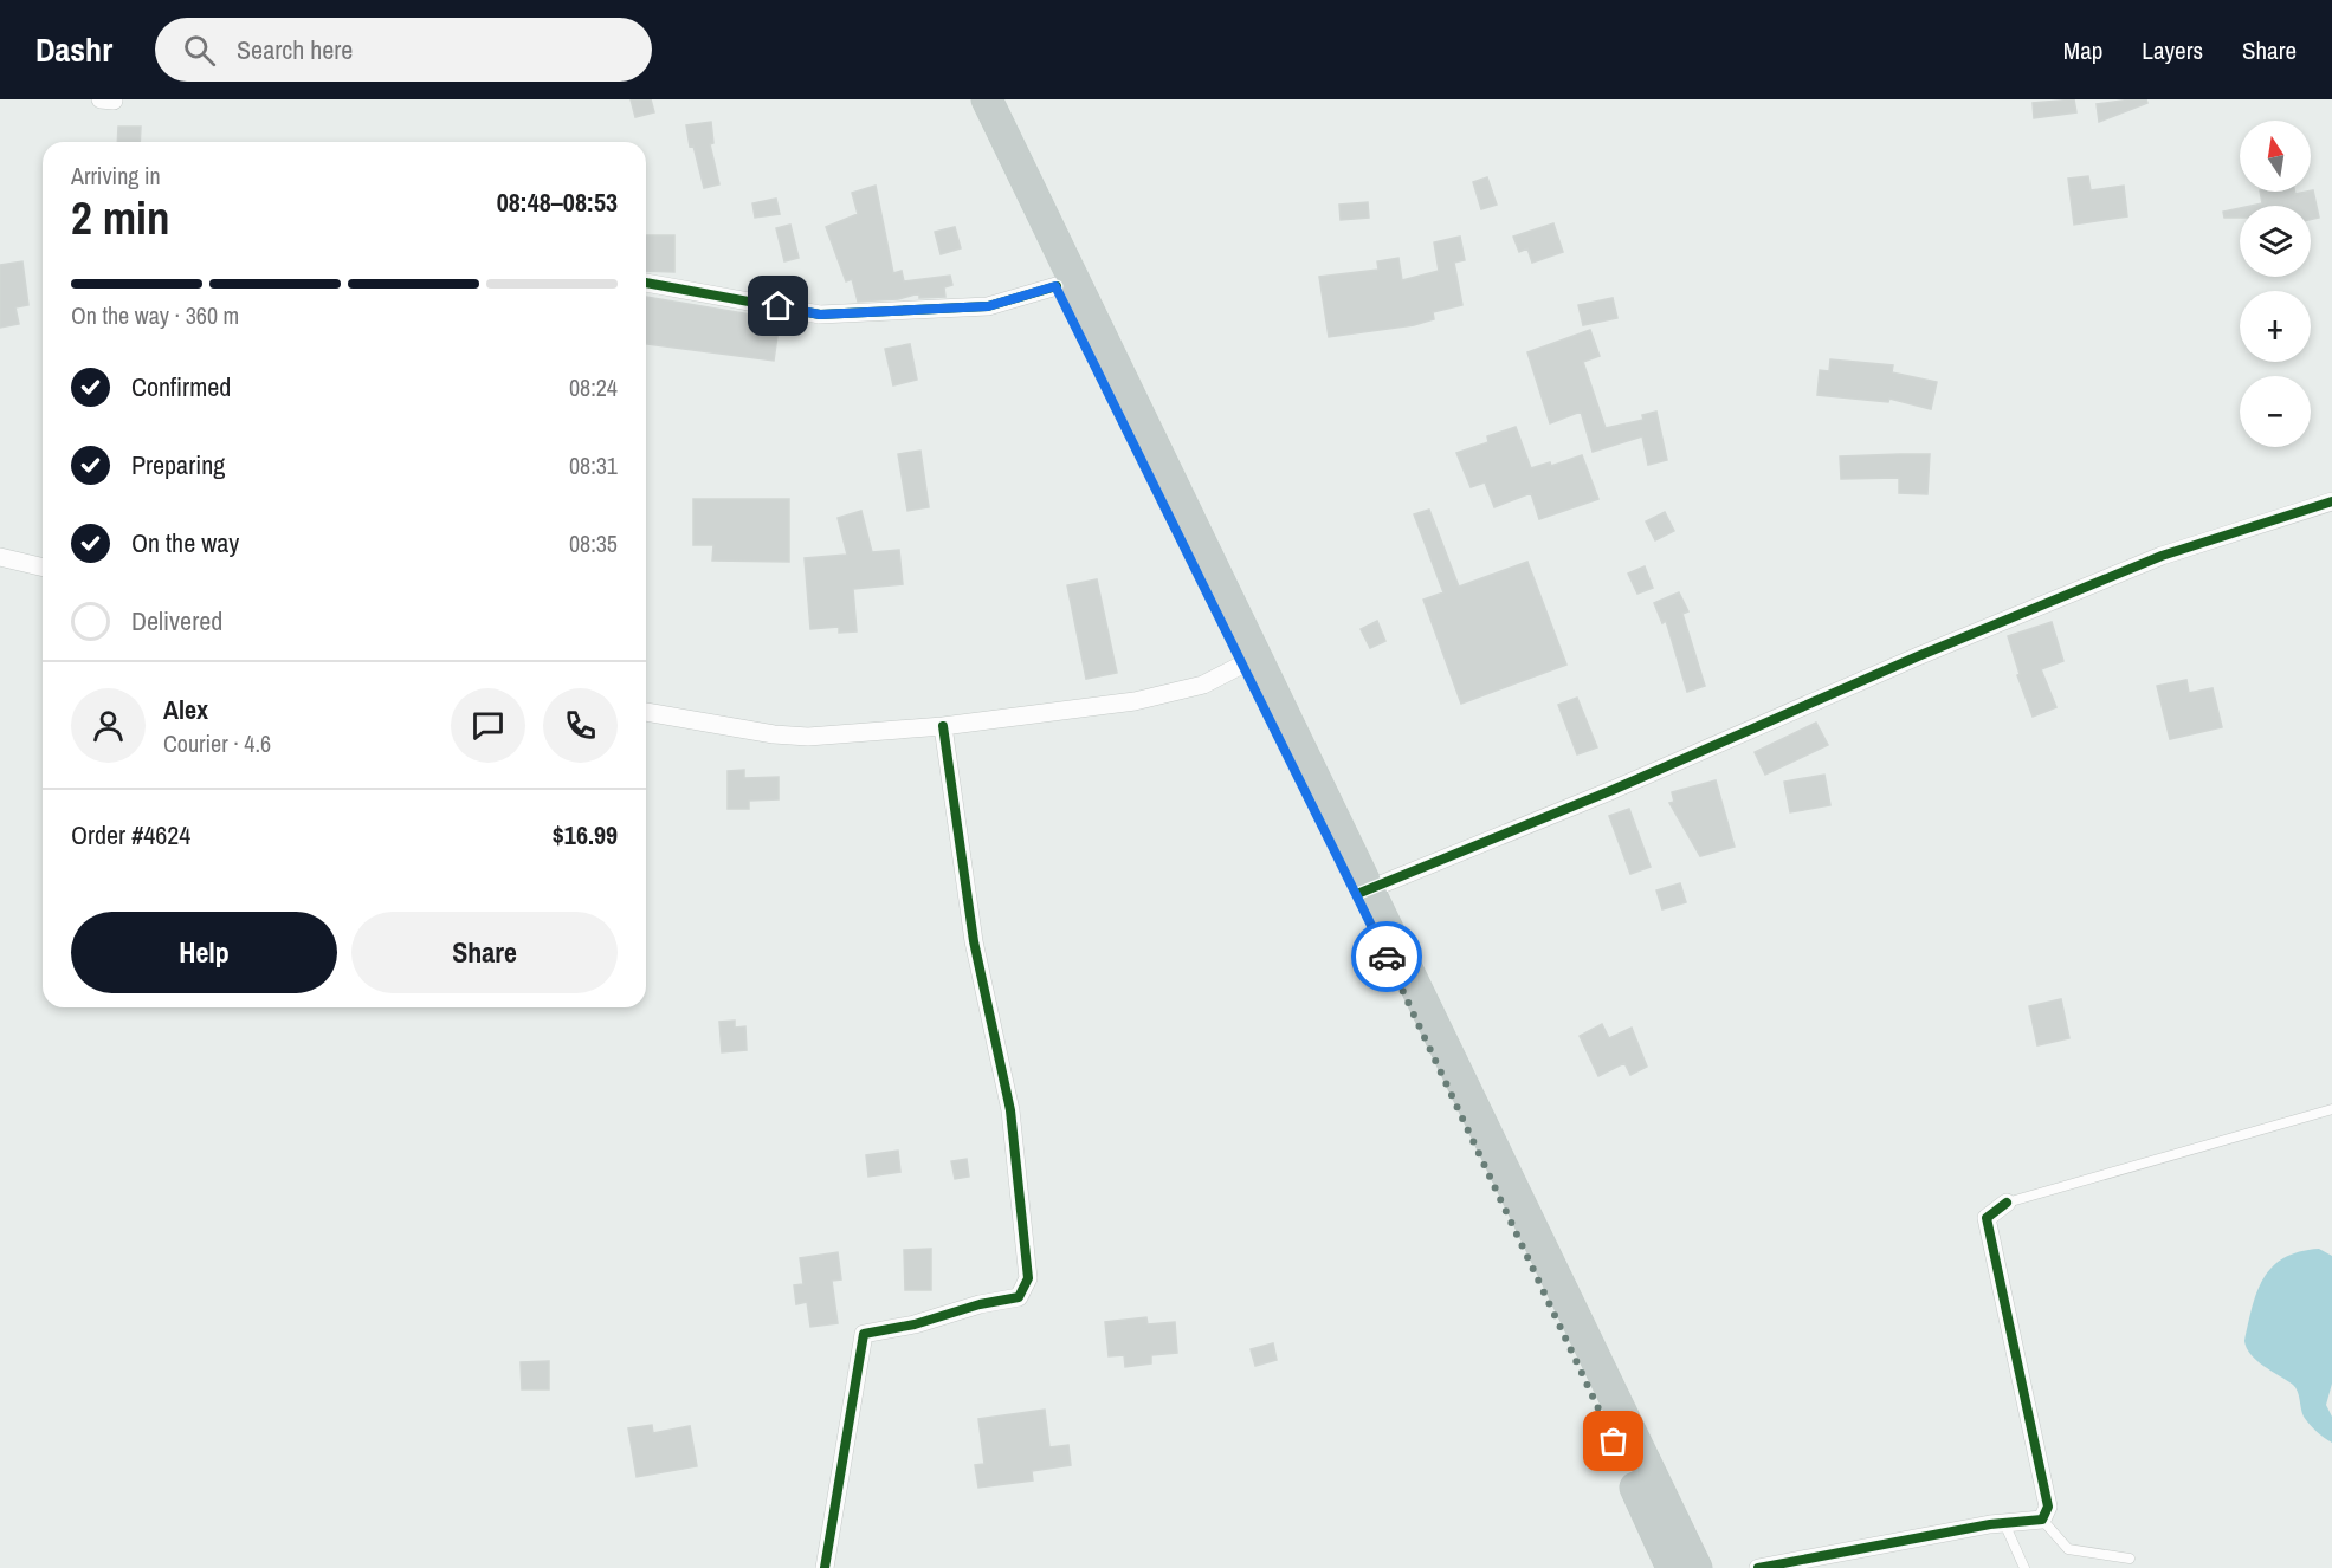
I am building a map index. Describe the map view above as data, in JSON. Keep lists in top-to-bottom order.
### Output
{
  "north": "top",
  "page": {
    "header": "Dashr",
    "search": "Search here",
    "nav": ["Map", "Layers", "Share"],
    "map_buttons": ["+", "−"],
    "heading": ["2 min", "Arriving in", "08:48–08:53"],
    "panel": [
      "Alex",
      "Courier · 4.6",
      "Order #4624",
      "$16.99"
    ],
    "bar": "On the way · 360 m",
    "list": [
      ["Confirmed", "08:24"],
      ["Preparing", "08:31"],
      ["On the way", "08:35"],
      "Delivered"
    ],
    "buttons": ["Help", "Share"]
  }
}
